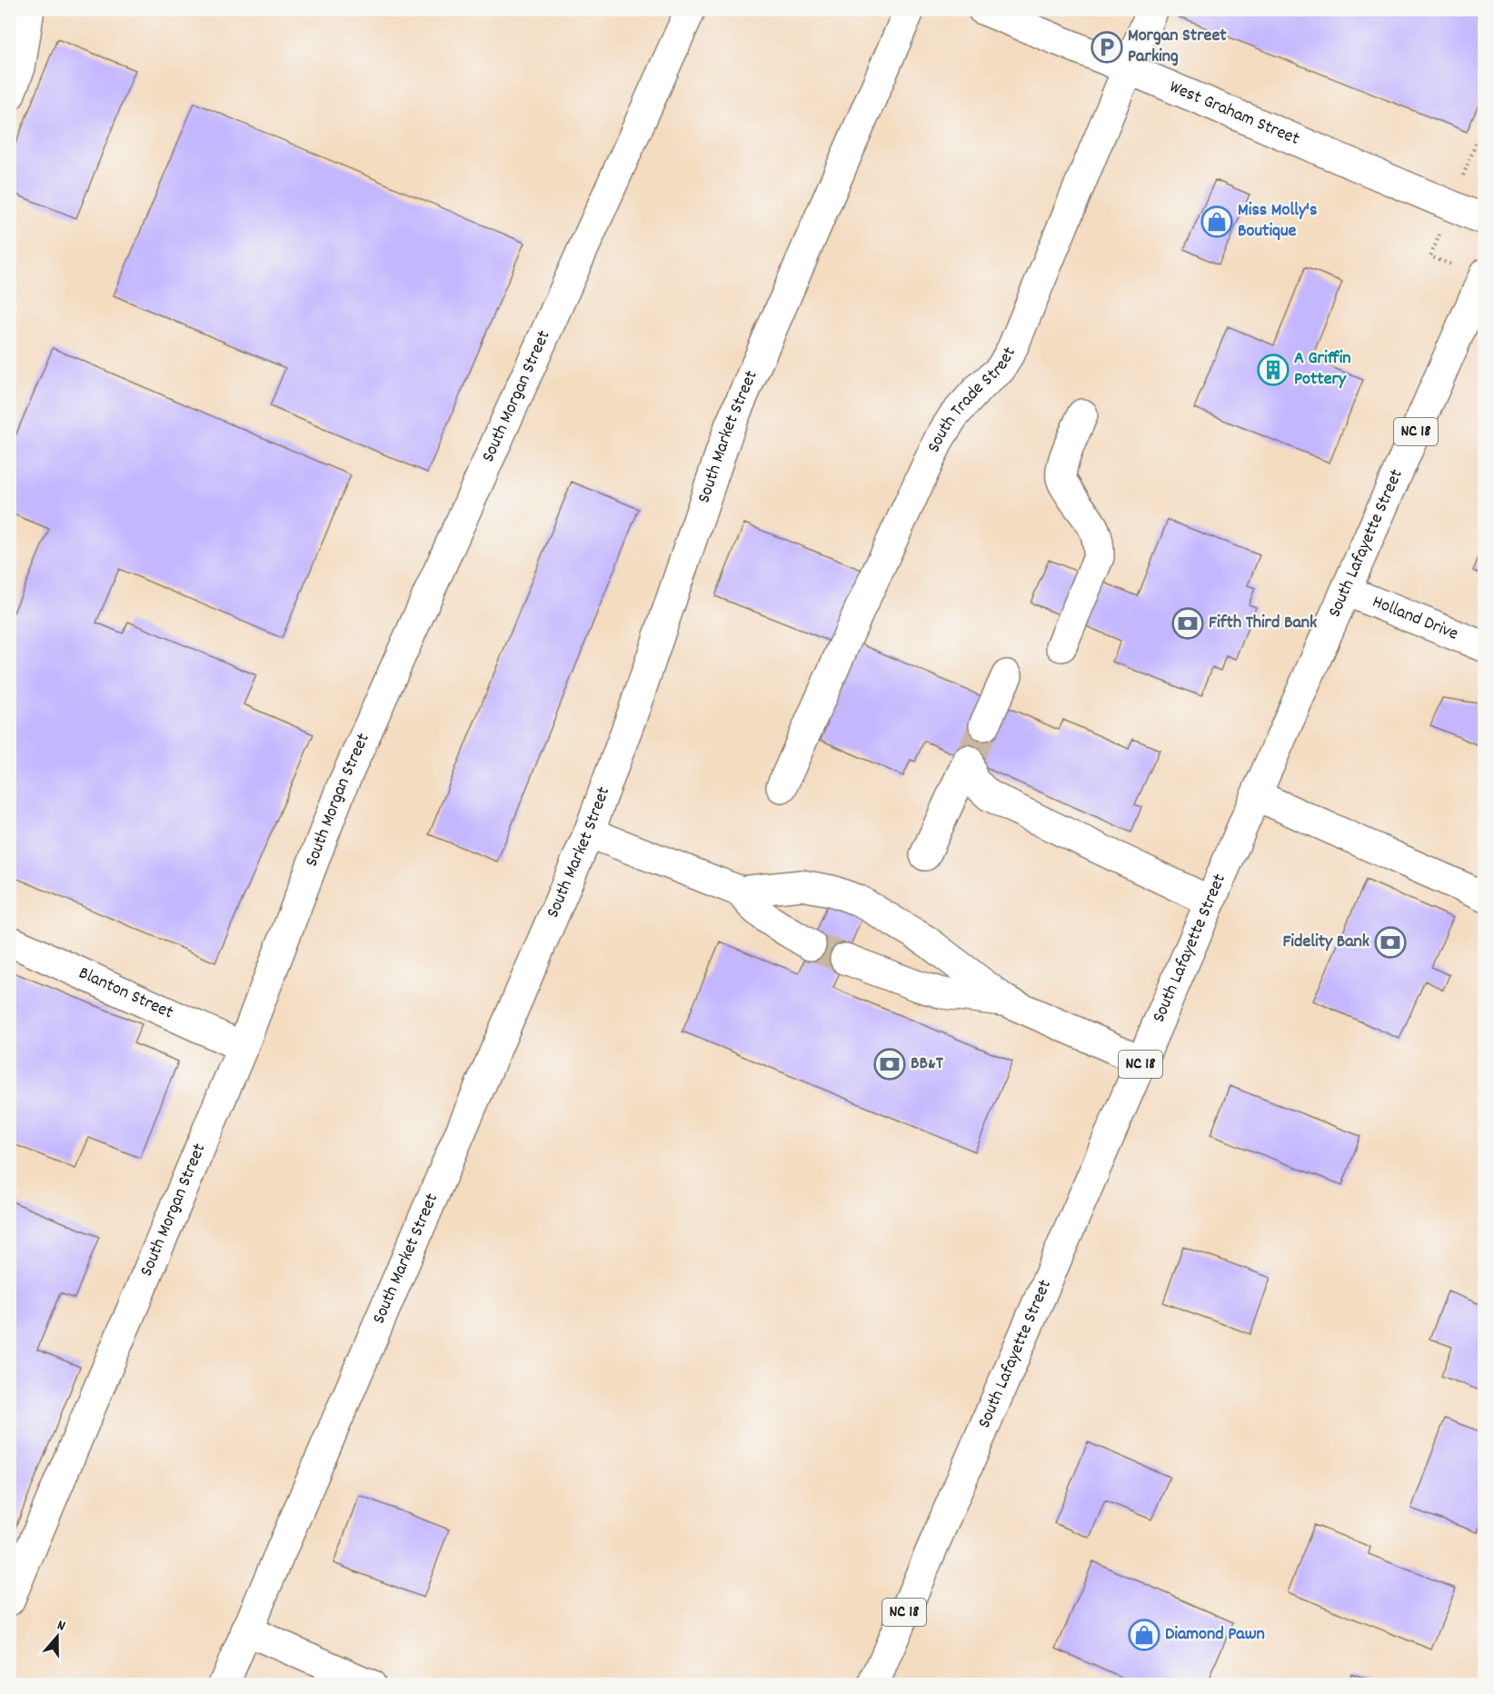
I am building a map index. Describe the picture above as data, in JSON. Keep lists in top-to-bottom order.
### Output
{
  "streets": {
    "street": [
      "West Graham Street",
      "South Morgan Street",
      "South Trade Street",
      "NC 18",
      "South Market Street",
      "South Lafayette Street",
      "Holland Drive",
      "Blanton Street"
    ]
  },
  "crossings": [
    ["West Graham Street", "South Trade Street"],
    ["South Morgan Street", "Blanton Street"],
    ["South Lafayette Street", "Holland Drive"]
  ],
  "places": {
    "parking": ["Morgan Street Parking"],
    "shop": ["Miss Molly's Boutique", "Diamond Pawn"],
    "building": ["A Griffin Pottery"],
    "bank": ["Fifth Third Bank", "Fidelity Bank", "BB&T"]
  },
  "north": "top"
}
